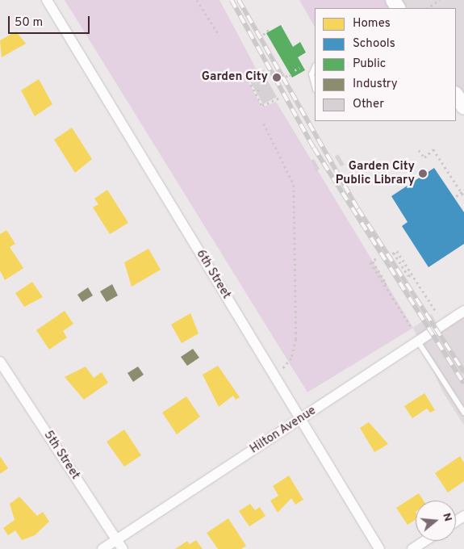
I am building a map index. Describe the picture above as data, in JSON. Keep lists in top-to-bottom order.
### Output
{
  "streets": {
    "street": ["6th Street", "Hilton Avenue", "5th Street"]
  },
  "crossings": [
    ["6th Street", "Hilton Avenue"],
    ["Hilton Avenue", "5th Street"]
  ],
  "places": ["Garden City", "Garden City Public Library"],
  "legend": [
    "Homes",
    "Schools",
    "Public",
    "Industry",
    "Other"
  ],
  "scale_bar": "50 m",
  "north": "right"
}
